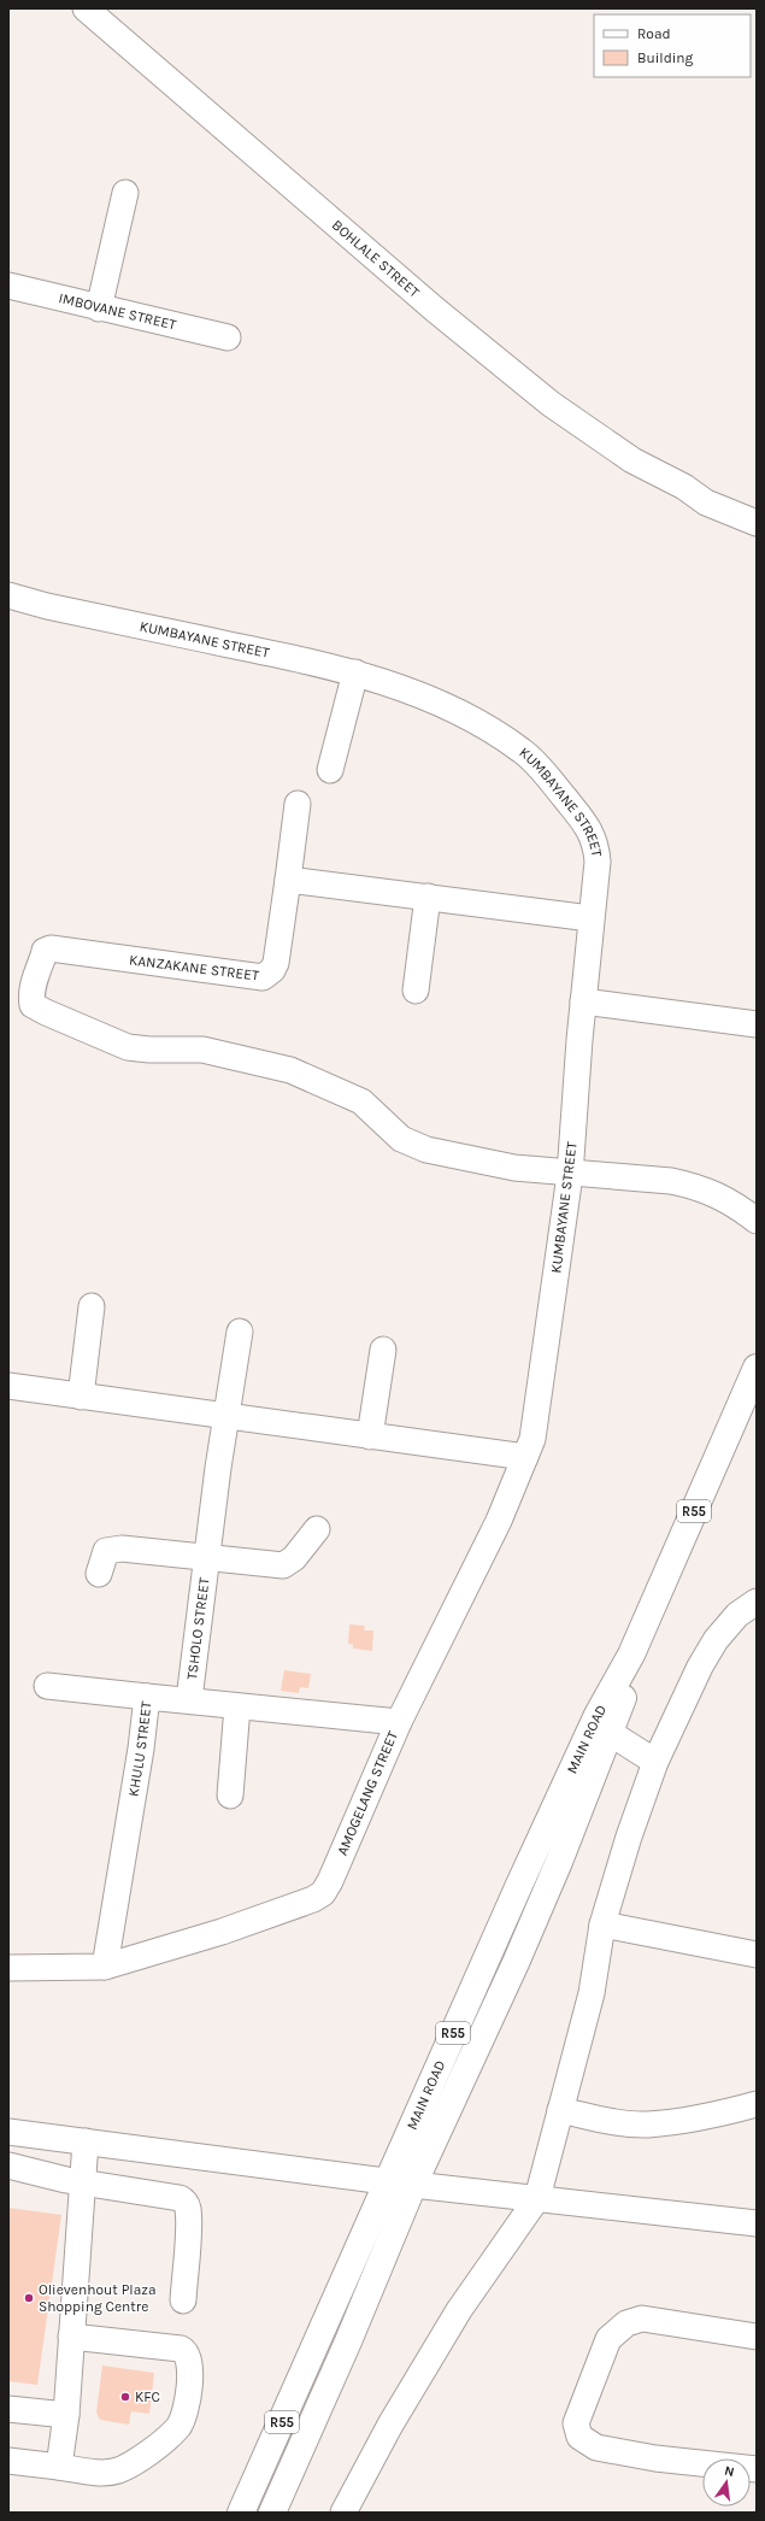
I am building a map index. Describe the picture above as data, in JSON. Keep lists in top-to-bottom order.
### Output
{
  "streets": {
    "main road": ["R55", "MAIN ROAD"],
    "street": [
      "BOHLALE STREET",
      "IMBOVANE STREET",
      "KUMBAYANE STREET",
      "KANZAKANE STREET",
      "TSHOLO STREET",
      "KHULU STREET",
      "AMOGELANG STREET"
    ]
  },
  "crossings": [
    ["KUMBAYANE STREET", "KANZAKANE STREET"],
    ["KUMBAYANE STREET", "AMOGELANG STREET"],
    ["TSHOLO STREET", "KHULU STREET"],
    ["KHULU STREET", "AMOGELANG STREET"]
  ],
  "places": ["Olievenhout Plaza Shopping Centre", "KFC"],
  "legend": ["Road", "Building"],
  "north": "top"
}
